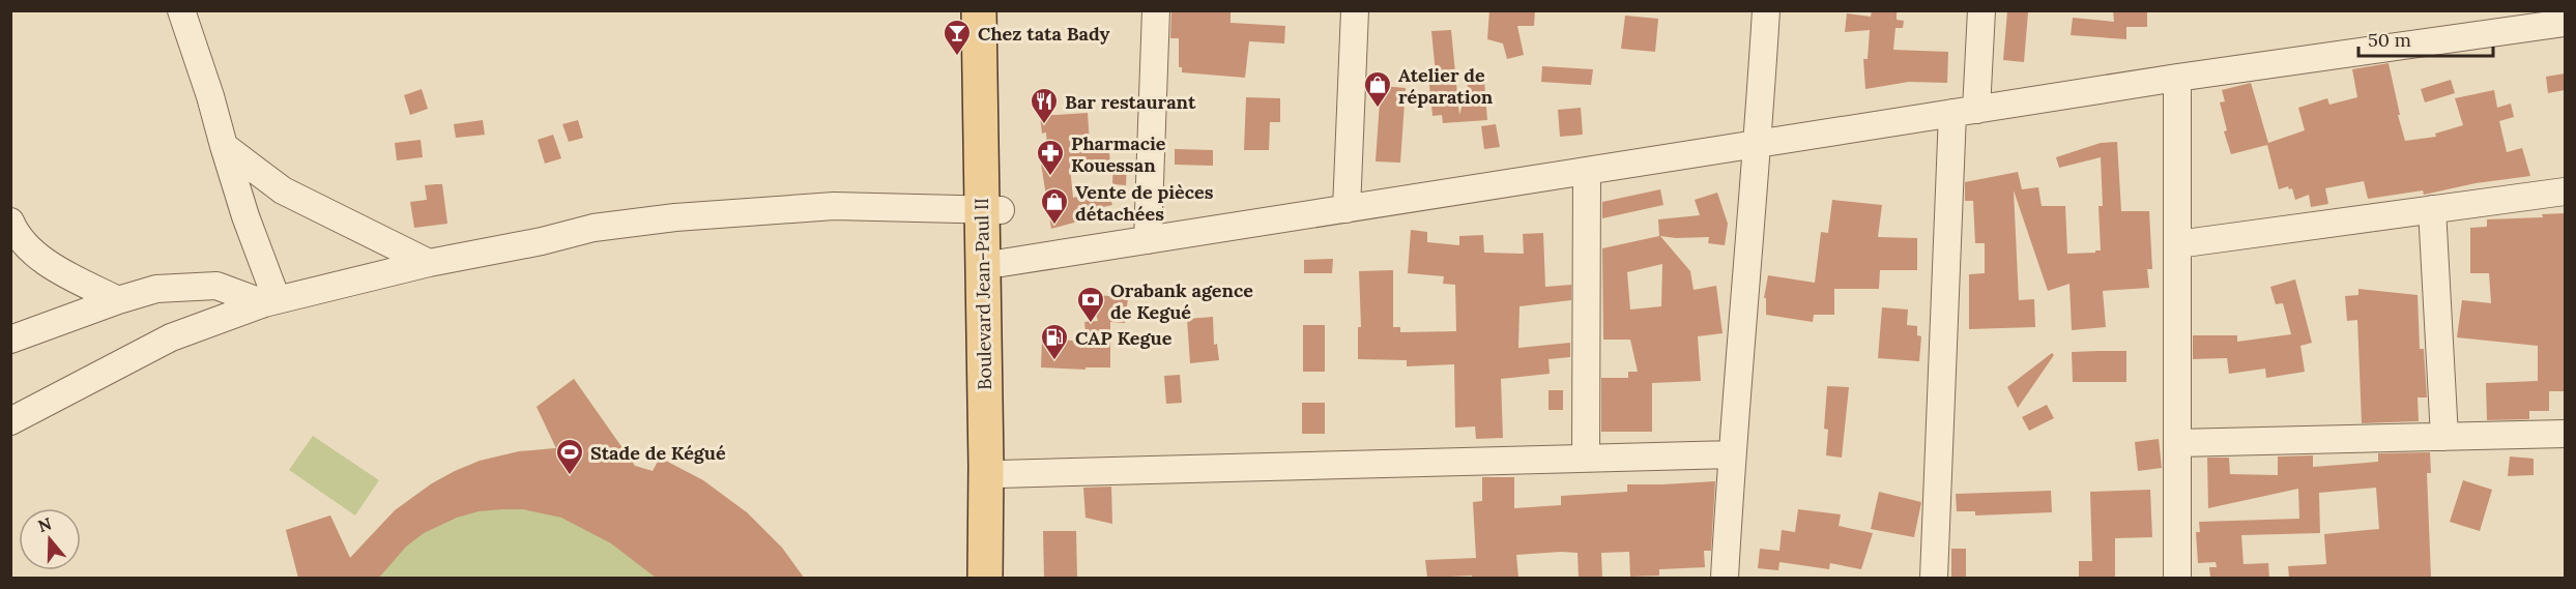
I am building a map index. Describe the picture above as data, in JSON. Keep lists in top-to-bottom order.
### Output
{
  "streets": {
    "main road": ["Boulevard Jean-Paul II"]
  },
  "places": {
    "bar": ["Chez tata Bady"],
    "shop": ["Atelier de réparation", "Vente de pièces détachées"],
    "restaurant": ["Bar restaurant"],
    "pharmacy": ["Pharmacie Kouessan"],
    "bank": ["Orabank agence de Kegué"],
    "fuel station": ["CAP Kegue"],
    "sports": ["Stade de Kégué"]
  },
  "scale_bar": "50 m",
  "north": "top"
}
